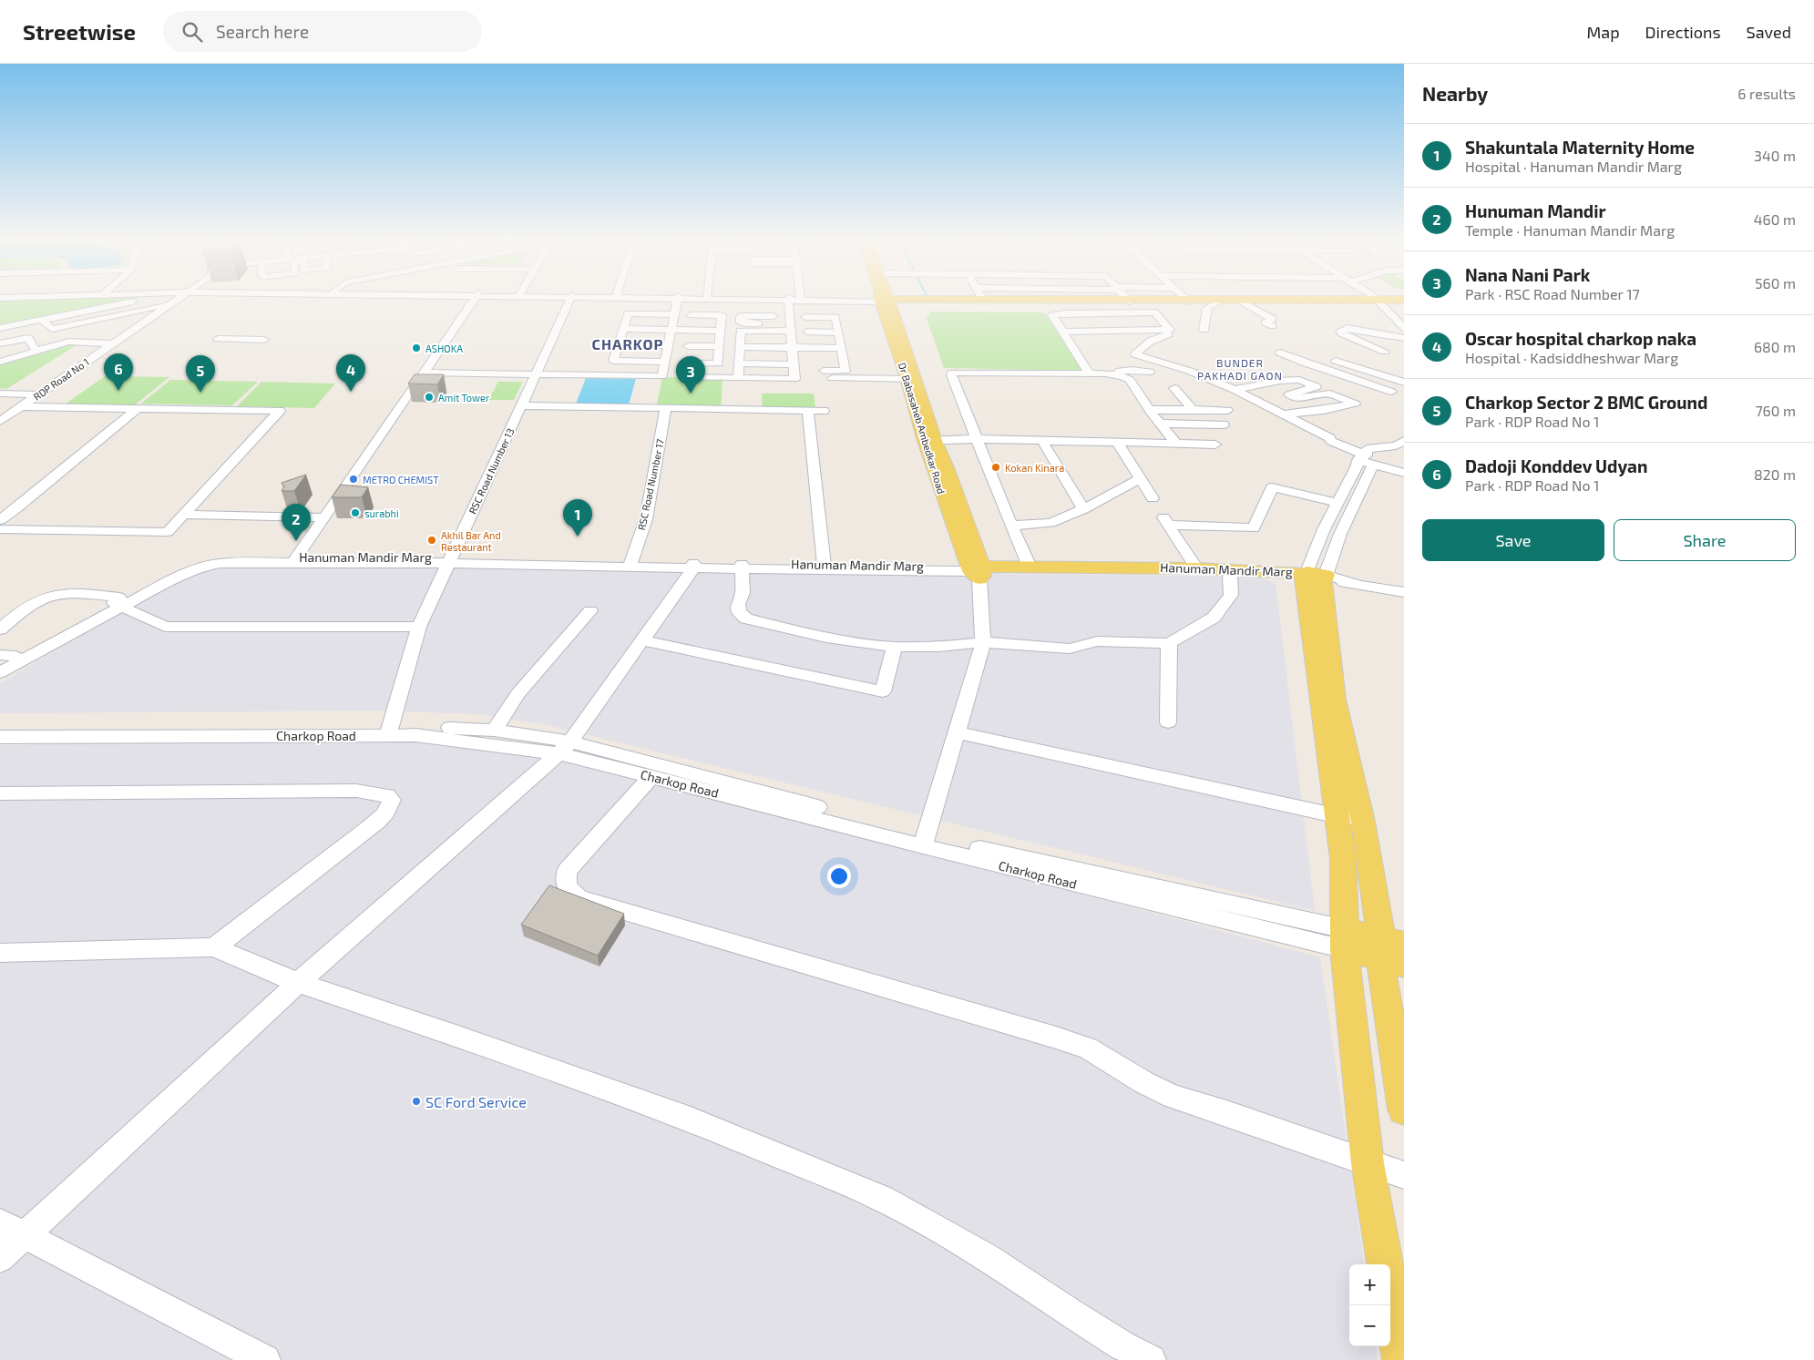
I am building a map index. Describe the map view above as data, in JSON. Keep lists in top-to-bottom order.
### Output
{
  "streets": {
    "main road": ["Dr Babasaheb Ambedkar Road", "Hanuman Mandir Marg"],
    "street": [
      "RDP Road No 1",
      "RSC Road Number 13",
      "RSC Road Number 17",
      "Charkop Road"
    ]
  },
  "crossings": [
    ["Dr Babasaheb Ambedkar Road", "Hanuman Mandir Marg"],
    ["Dr Babasaheb Ambedkar Road", "Charkop Road"],
    ["RSC Road Number 13", "Charkop Road"]
  ],
  "districts": ["CHARKOP", "BUNDER PAKHADI GAON"],
  "places": [
    "ASHOKA",
    "Amit Tower",
    "Kokan Kinara",
    "METRO CHEMIST",
    "surabhi",
    "Akhil Bar And Restaurant",
    "SC Ford Service"
  ],
  "page": {
    "header": "Streetwise",
    "search": "Search here",
    "nav": ["Map", "Directions", "Saved"],
    "heading": ["Nearby", "6 results"],
    "list": [
      {
        "mark": "1",
        "name": "Shakuntala Maternity Home",
        "note": "Hospital · Hanuman Mandir Marg",
        "value": "340 m"
      },
      {
        "mark": "2",
        "name": "Hunuman Mandir",
        "note": "Temple · Hanuman Mandir Marg",
        "value": "460 m"
      },
      {
        "mark": "3",
        "name": "Nana Nani Park",
        "note": "Park · RSC Road Number 17",
        "value": "560 m"
      },
      {
        "mark": "4",
        "name": "Oscar hospital charkop naka",
        "note": "Hospital · Kadsiddheshwar Marg",
        "value": "680 m"
      },
      {
        "mark": "5",
        "name": "Charkop Sector 2 BMC Ground",
        "note": "Park · RDP Road No 1",
        "value": "760 m"
      },
      {
        "mark": "6",
        "name": "Dadoji Konddev Udyan",
        "note": "Park · RDP Road No 1",
        "value": "820 m"
      }
    ],
    "pins": [
      "6",
      "4",
      "5",
      "3",
      "1",
      "2"
    ],
    "buttons": ["Save", "Share"],
    "map_buttons": ["+", "−"]
  }
}
